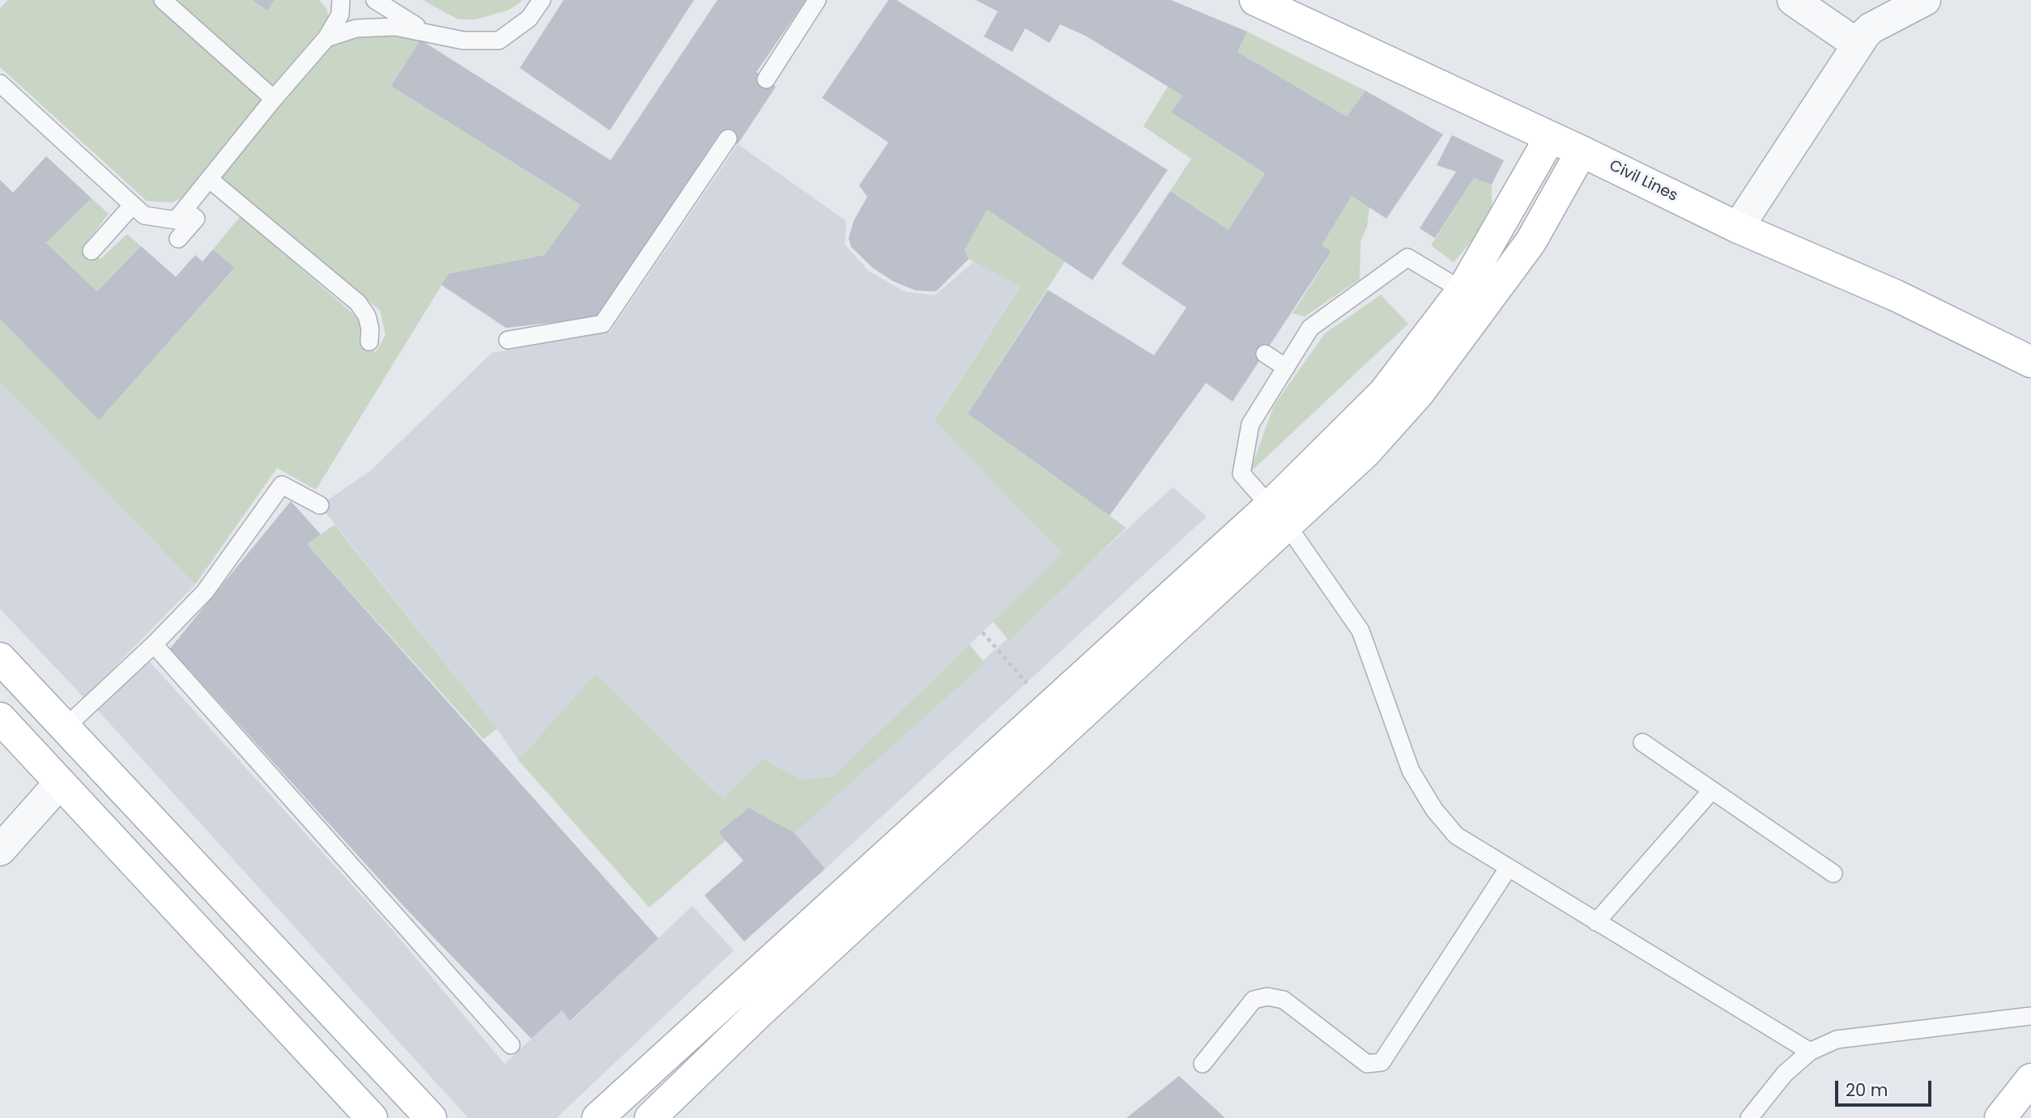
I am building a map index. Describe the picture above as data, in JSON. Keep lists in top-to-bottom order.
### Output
{
  "streets": {
    "main road": ["Civil Lines"]
  },
  "scale_bar": "20 m"
}
